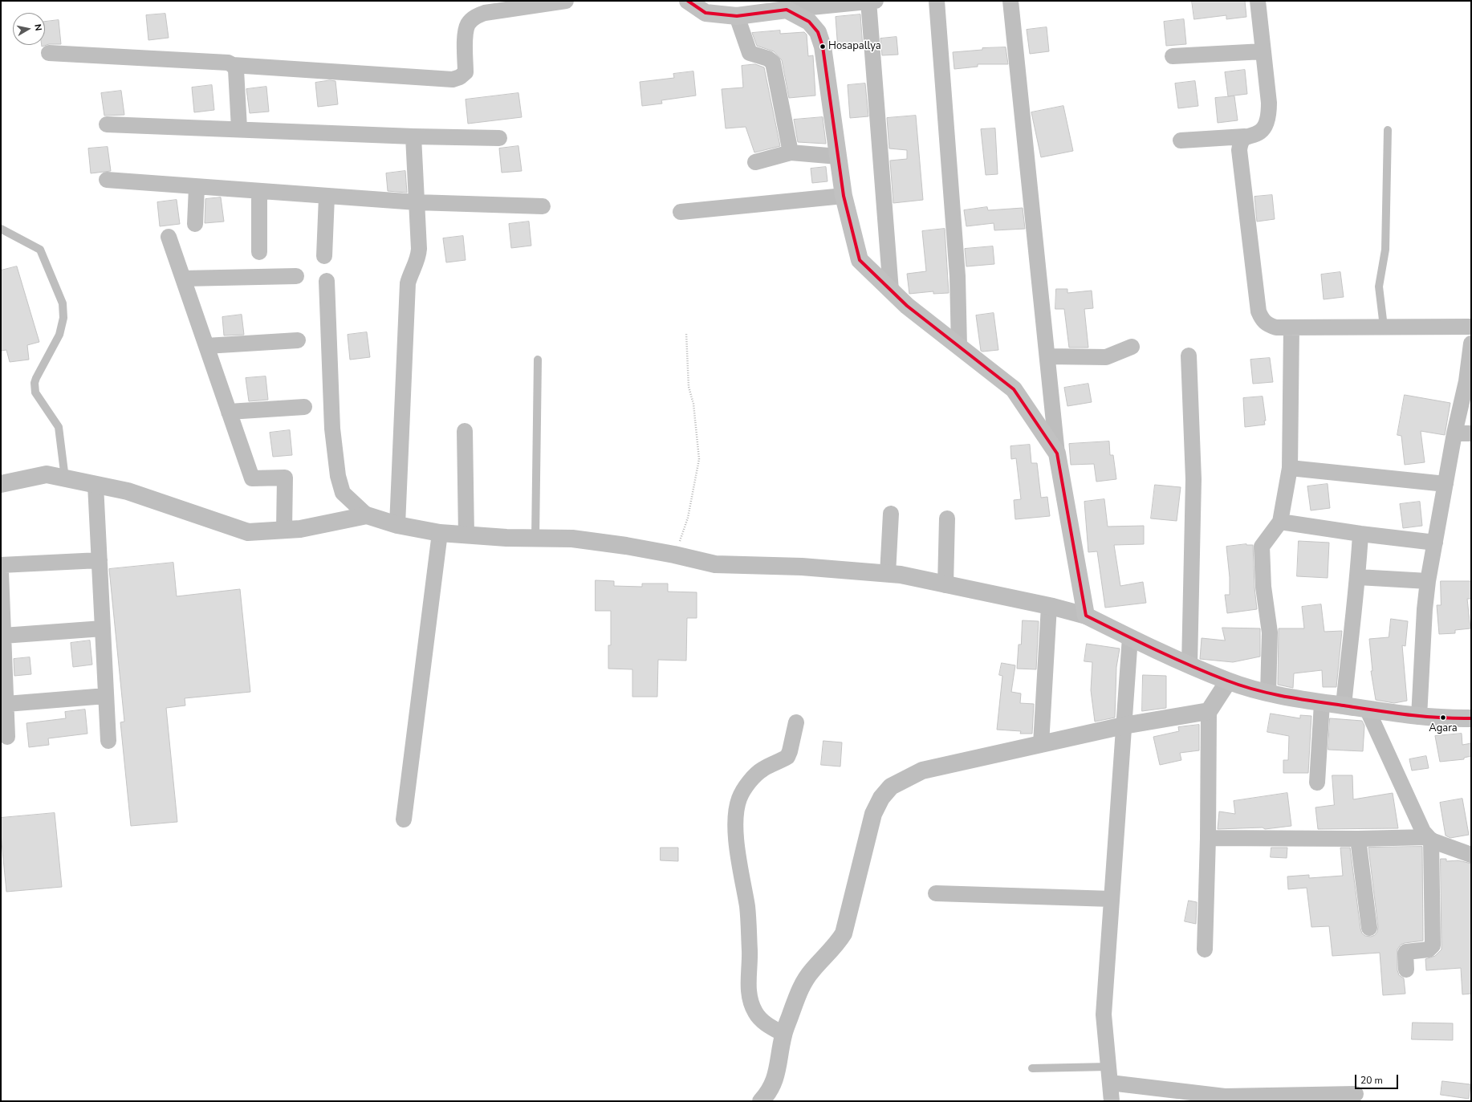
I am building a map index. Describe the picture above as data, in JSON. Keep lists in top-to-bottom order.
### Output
{
  "places": ["Hosapallya", "Agara"],
  "scale_bar": "20 m",
  "north": "right"
}
